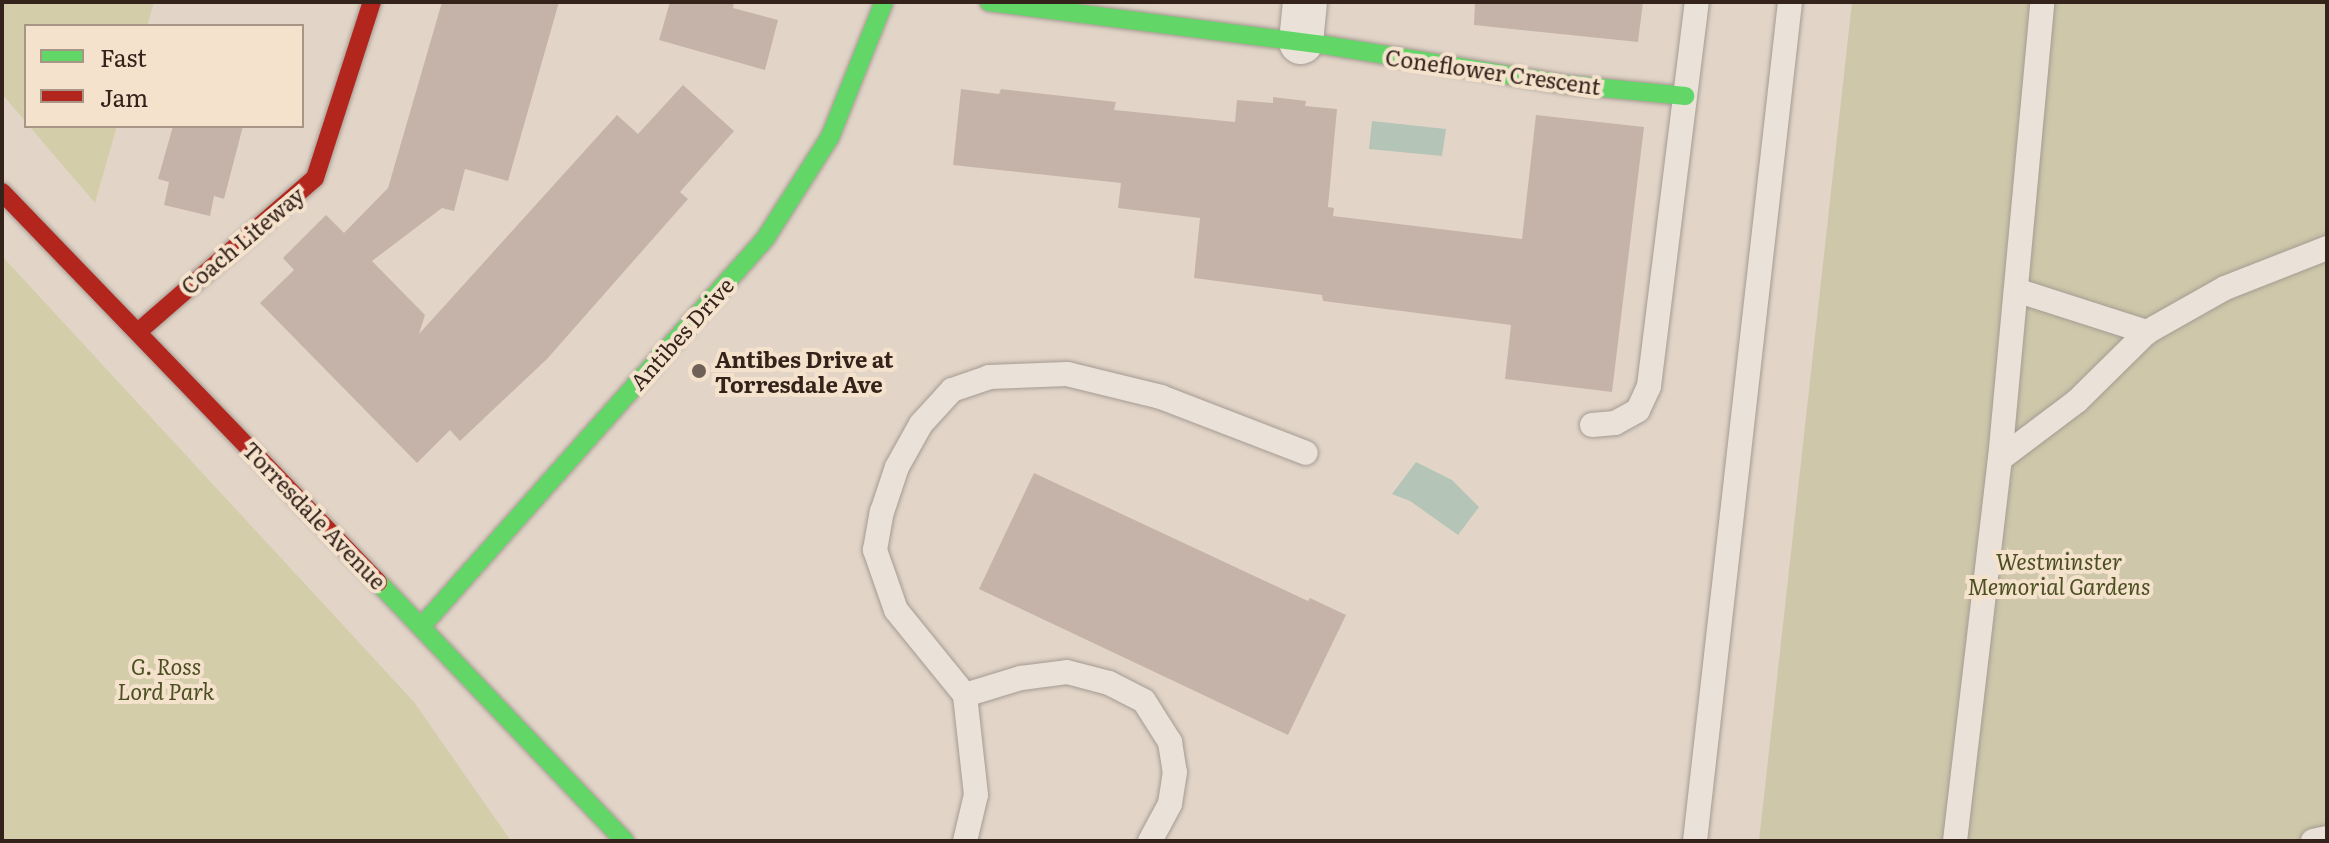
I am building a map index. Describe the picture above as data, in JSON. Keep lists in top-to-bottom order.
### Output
{
  "streets": {
    "street": [
      "Coneflower Crescent",
      "Coach Liteway",
      "Antibes Drive",
      "Torresdale Avenue"
    ]
  },
  "crossings": [
    ["Coach Liteway", "Torresdale Avenue"],
    ["Antibes Drive", "Torresdale Avenue"]
  ],
  "parks": ["Westminster Memorial Gardens", "G. Ross Lord Park"],
  "places": ["Antibes Drive at Torresdale Ave"],
  "legend": ["Fast", "Jam"]
}
